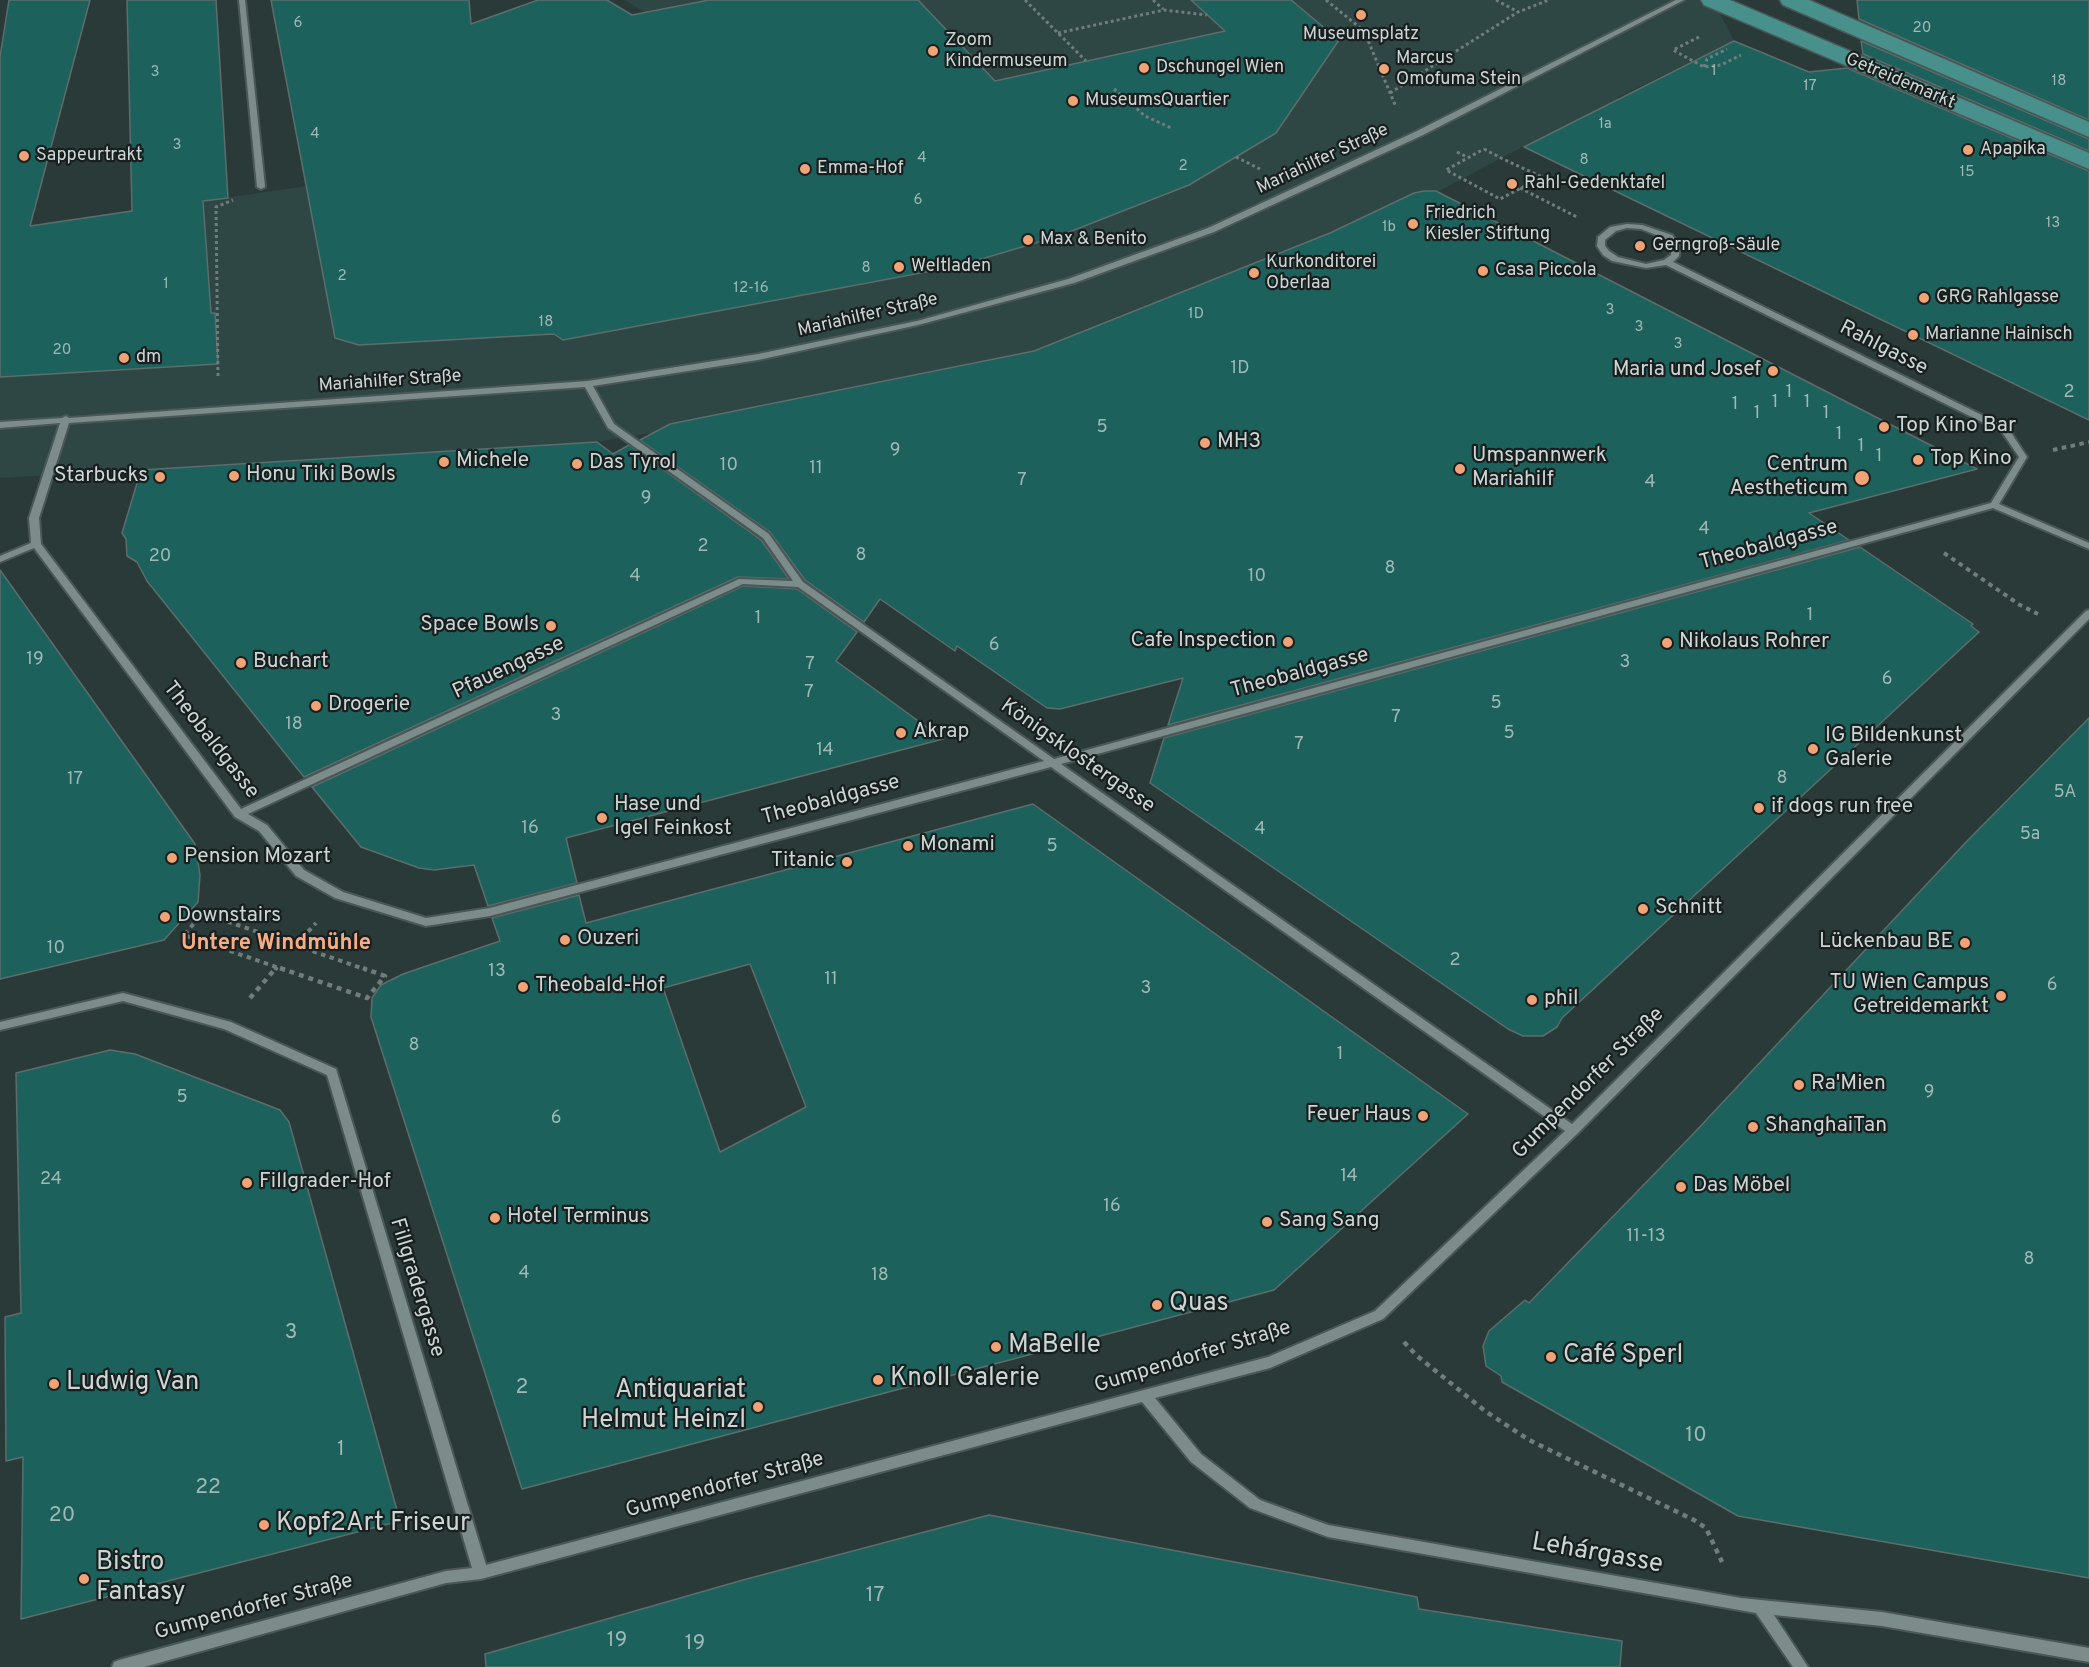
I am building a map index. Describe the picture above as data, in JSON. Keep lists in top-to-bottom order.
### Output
{
  "streets": {
    "main road": ["Getreidemarkt"],
    "street": [
      "Mariahilfer Straße",
      "Rahlgasse",
      "Theobaldgasse",
      "Pfauengasse",
      "Königsklostergasse",
      "Gumpendorfer Straße",
      "Fillgradergasse",
      "Lehárgasse"
    ]
  },
  "crossings": [
    ["Mariahilfer Straße", "Königsklostergasse"],
    ["Theobaldgasse", "Pfauengasse"],
    ["Theobaldgasse", "Königsklostergasse"],
    ["Pfauengasse", "Königsklostergasse"],
    ["Königsklostergasse", "Gumpendorfer Straße"],
    ["Gumpendorfer Straße", "Fillgradergasse"],
    ["Gumpendorfer Straße", "Lehárgasse"]
  ],
  "districts": ["Untere Windmühle"],
  "places": [
    "Museumsplatz",
    "Zoom Kindermuseum",
    "Dschungel Wien",
    "Marcus Omofuma Stein",
    "MuseumsQuartier",
    "Apapika",
    "Sappeurtrakt",
    "Emma-Hof",
    "Rahl-Gedenktafel",
    "Friedrich Kiesler Stiftung",
    "Max & Benito",
    "Gerngroß-Säule",
    "Weltladen",
    "Casa Piccola",
    "Kurkonditorei Oberlaa",
    "GRG Rahlgasse",
    "Marianne Hainisch",
    "dm",
    "Maria und Josef",
    "Top Kino Bar",
    "MH3",
    "Top Kino",
    "Michele",
    "Das Tyrol",
    "Umspannwerk Mariahilf",
    "Honu Tiki Bowls",
    "Starbucks",
    "Centrum Aestheticum",
    "Space Bowls",
    "Cafe Inspection",
    "Nikolaus Rohrer",
    "Buchart",
    "Drogerie",
    "Akrap",
    "IG Bildenkunst Galerie",
    "if dogs run free",
    "Hase und Igel Feinkost",
    "Monami",
    "Pension Mozart",
    "Titanic",
    "Schnitt",
    "Downstairs",
    "Ouzeri",
    "Lückenbau BE",
    "Theobald-Hof",
    "TU Wien Campus Getreidemarkt",
    "phil",
    "Ra'Mien",
    "Feuer Haus",
    "ShanghaiTan",
    "Fillgrader-Hof",
    "Das Möbel",
    "Hotel Terminus",
    "Sang Sang",
    "Quas",
    "MaBelle",
    "Café Sperl",
    "Knoll Galerie",
    "Ludwig Van",
    "Antiquariat Helmut Heinzl",
    "Kopf2Art Friseur",
    "Bistro Fantasy"
  ],
  "house_numbers": [
    "6",
    "20",
    "1",
    "3",
    "18",
    "17",
    "1a",
    "4",
    "3",
    "4",
    "8",
    "2",
    "15",
    "6",
    "13",
    "1b",
    "8",
    "2",
    "1",
    "12-16",
    "3",
    "1D",
    "18",
    "3",
    "3",
    "20",
    "1D",
    "1",
    "2",
    "1",
    "1",
    "1",
    "1",
    "1",
    "5",
    "1",
    "1",
    "9",
    "1",
    "10",
    "11",
    "7",
    "4",
    "9",
    "4",
    "2",
    "8",
    "20",
    "8",
    "4",
    "10",
    "1",
    "1",
    "6",
    "19",
    "3",
    "7",
    "6",
    "7",
    "5",
    "3",
    "7",
    "18",
    "5",
    "7",
    "14",
    "8",
    "17",
    "5A",
    "16",
    "4",
    "5a",
    "5",
    "10",
    "2",
    "13",
    "11",
    "6",
    "3",
    "8",
    "1",
    "9",
    "5",
    "6",
    "14",
    "24",
    "16",
    "11-13",
    "8",
    "4",
    "18",
    "3",
    "2",
    "10",
    "1",
    "22",
    "20",
    "17",
    "19",
    "19"
  ]
}
